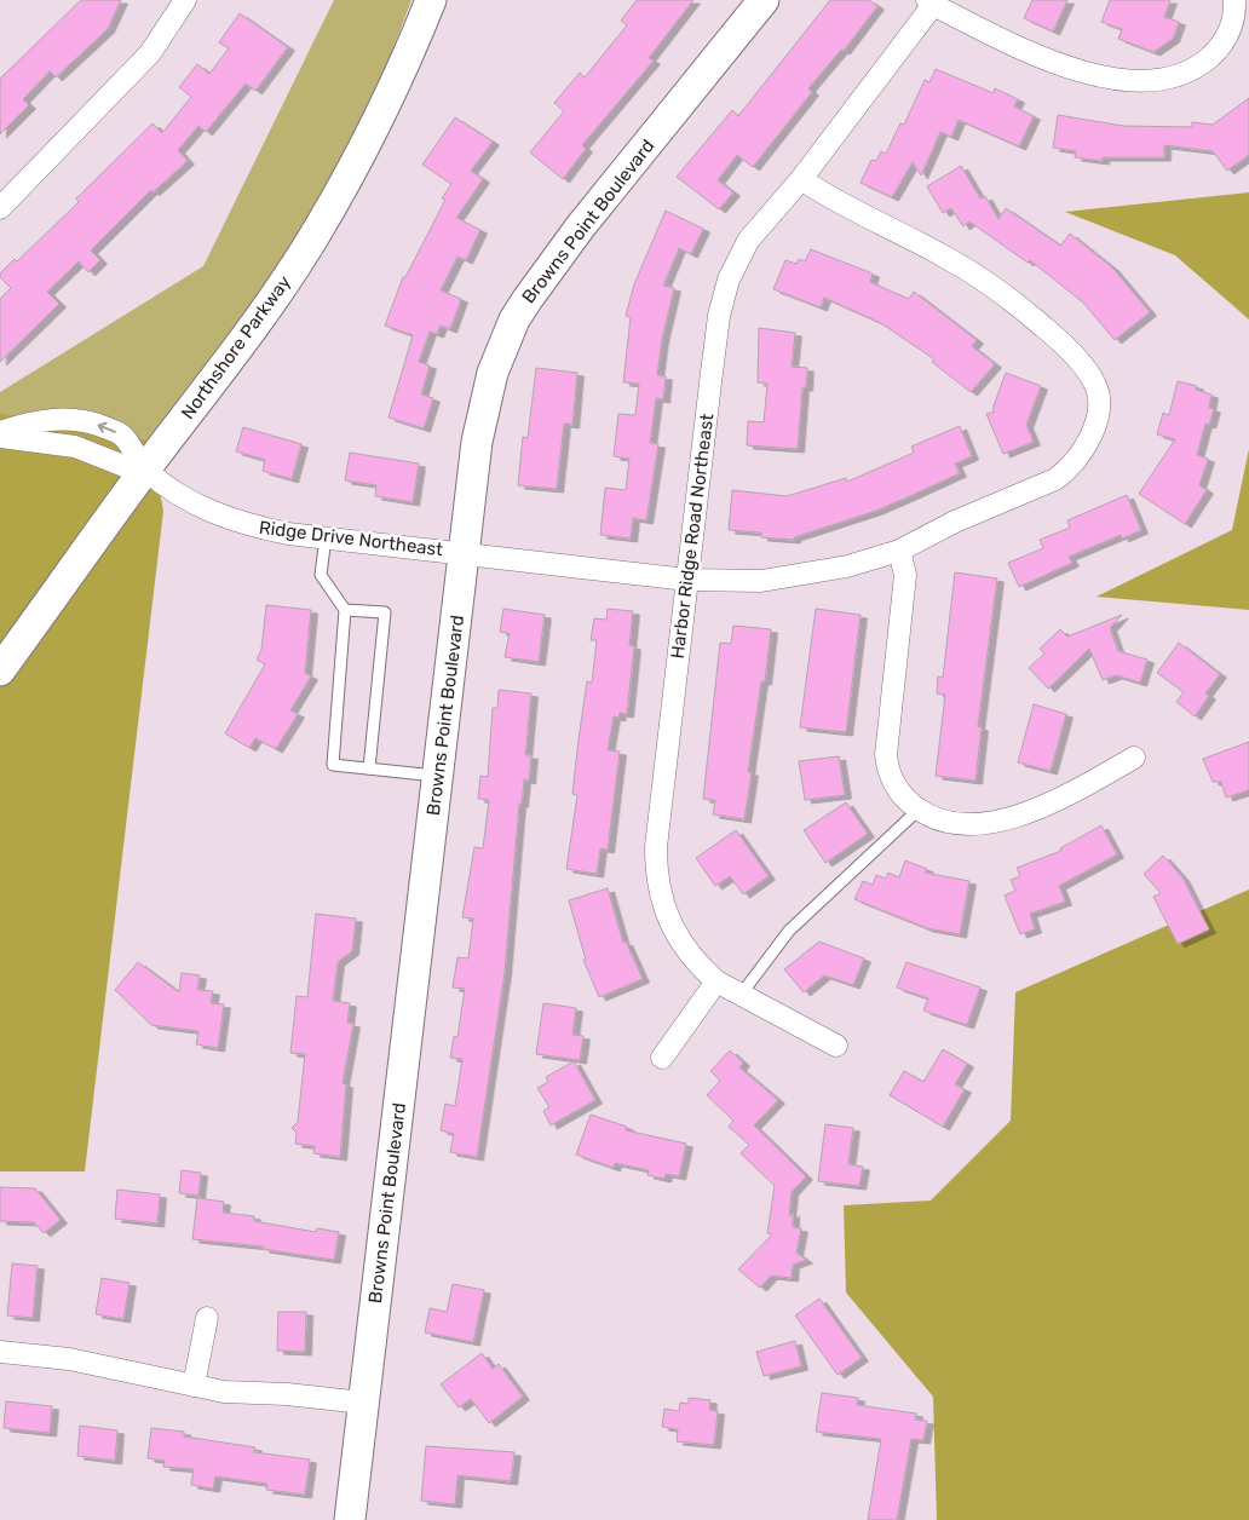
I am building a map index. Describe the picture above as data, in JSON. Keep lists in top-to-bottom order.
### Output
{
  "streets": {
    "street": [
      "Browns Point Boulevard",
      "Northshore Parkway",
      "Harbor Ridge Road Northeast",
      "Ridge Drive Northeast"
    ]
  },
  "crossings": [
    ["Browns Point Boulevard", "Ridge Drive Northeast"],
    ["Northshore Parkway", "Ridge Drive Northeast"],
    ["Harbor Ridge Road Northeast", "Ridge Drive Northeast"]
  ]
}
